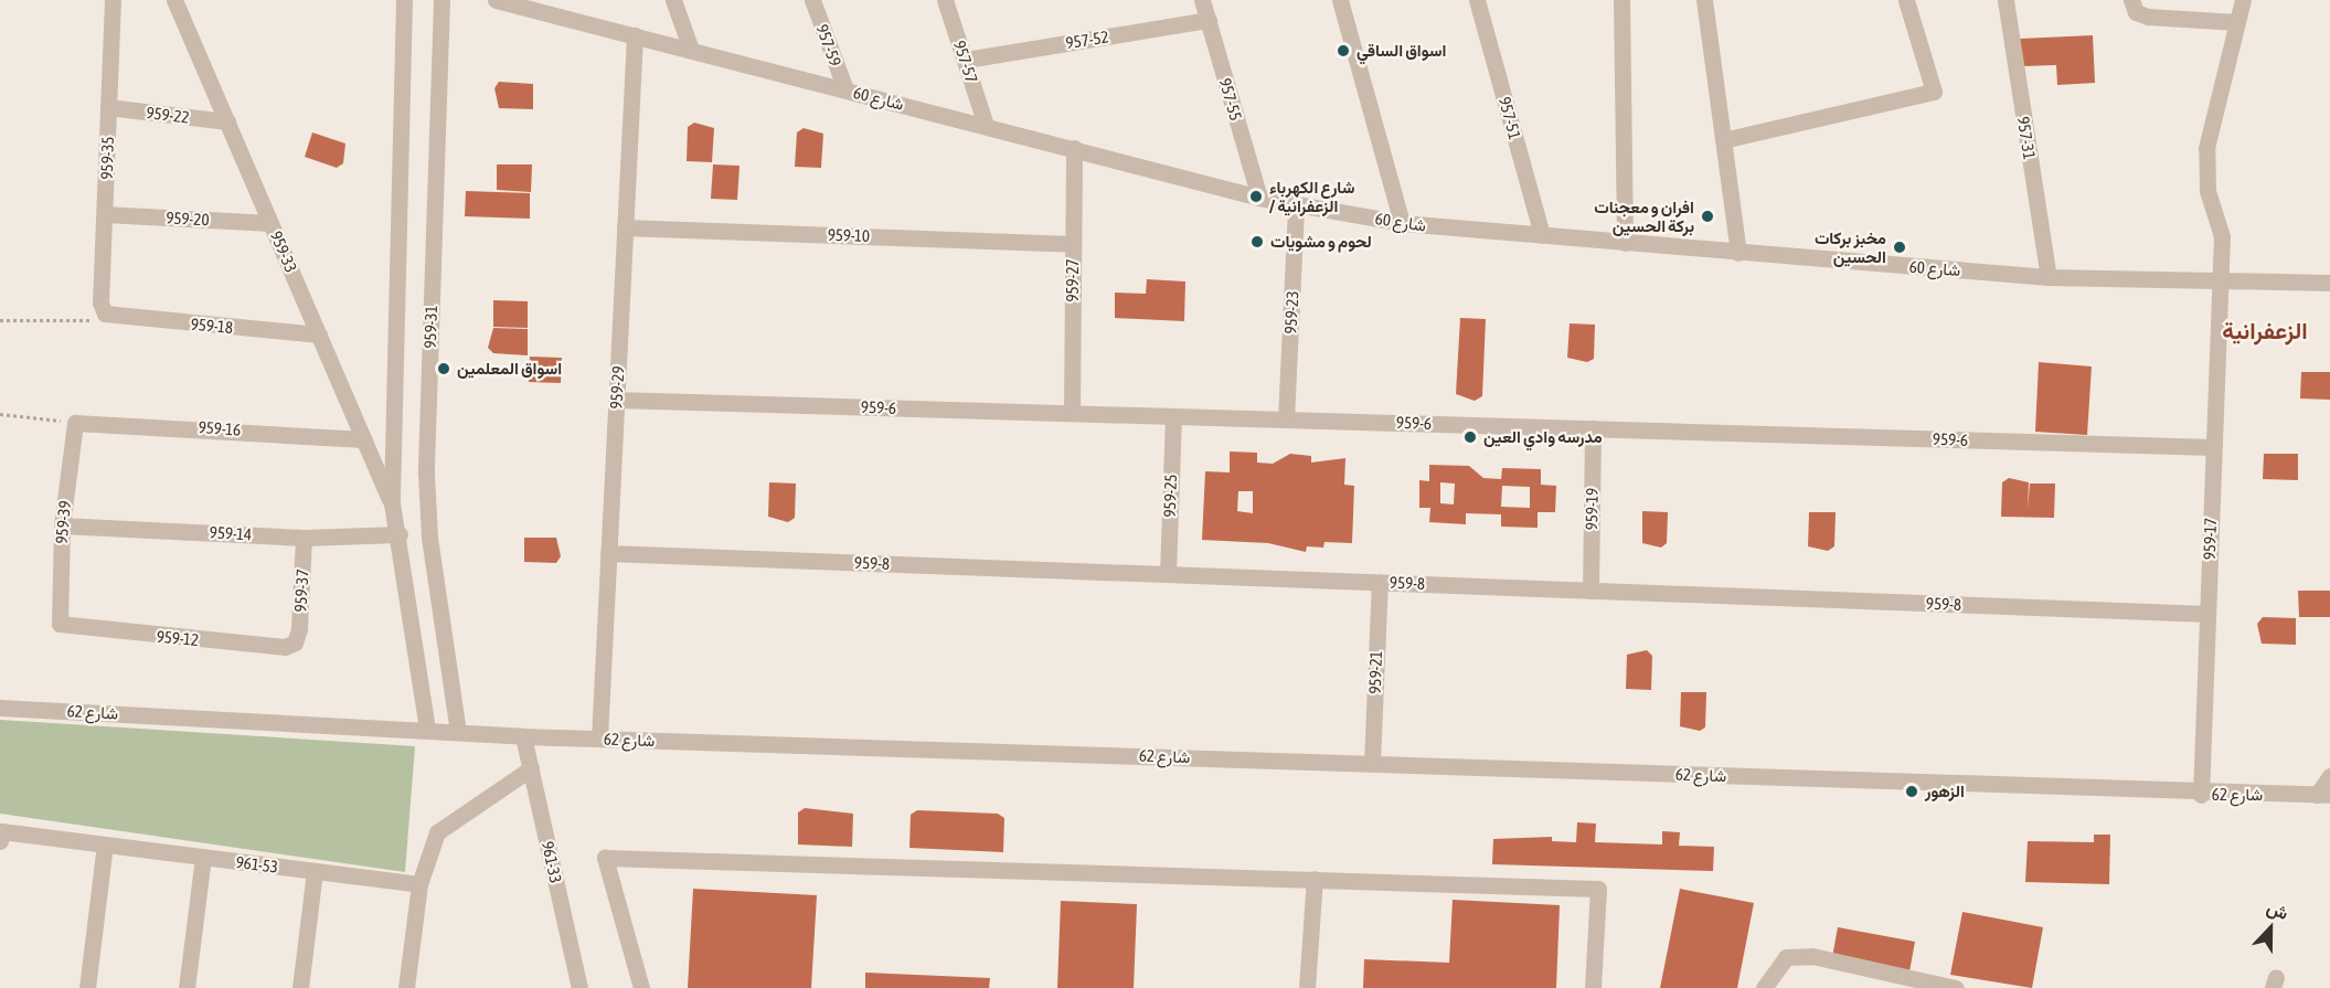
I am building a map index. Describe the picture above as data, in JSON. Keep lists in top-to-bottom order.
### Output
{
  "streets": {
    "street": [
      "957-52",
      "957-59",
      "957-57",
      "شارع 60",
      "957-55",
      "959-22",
      "957-51",
      "957-31",
      "959-35",
      "959-20",
      "959-10",
      "959-33",
      "959-27",
      "959-23",
      "959-18",
      "959-31",
      "959-29",
      "959-6",
      "959-16",
      "959-25",
      "959-19",
      "959-39",
      "959-14",
      "959-17",
      "959-8",
      "959-37",
      "959-12",
      "959-21",
      "شارع 62",
      "961-33",
      "961-53"
    ]
  },
  "crossings": [
    ["957-52", "957-57"],
    ["957-52", "957-55"],
    ["957-59", "شارع 60"],
    ["957-57", "شارع 60"],
    ["شارع 60", "957-55"],
    ["شارع 60", "957-51"],
    ["شارع 60", "957-31"],
    ["شارع 60", "959-27"],
    ["شارع 60", "959-23"],
    ["شارع 60", "959-29"],
    ["شارع 60", "959-17"],
    ["959-22", "959-35"],
    ["959-22", "959-33"],
    ["959-35", "959-20"],
    ["959-35", "959-18"],
    ["959-20", "959-33"],
    ["959-10", "959-27"],
    ["959-10", "959-29"],
    ["959-33", "959-18"],
    ["959-33", "959-31"],
    ["959-33", "959-16"],
    ["959-27", "959-6"],
    ["959-23", "959-6"],
    ["959-31", "959-14"],
    ["959-31", "شارع 62"],
    ["959-29", "959-6"],
    ["959-29", "959-8"],
    ["959-29", "شارع 62"],
    ["959-6", "959-25"],
    ["959-6", "959-19"],
    ["959-6", "959-17"],
    ["959-16", "959-39"],
    ["959-25", "959-8"],
    ["959-19", "959-8"],
    ["959-39", "959-14"],
    ["959-39", "959-12"],
    ["959-14", "959-37"],
    ["959-17", "959-8"],
    ["959-17", "شارع 62"],
    ["959-8", "959-21"],
    ["959-37", "959-12"],
    ["959-21", "شارع 62"],
    ["شارع 62", "961-33"]
  ],
  "districts": ["الزعفرانية"],
  "places": [
    "اسواق الساقي",
    "شارع الكهرباء / الزعفرانية",
    "افران و معجنات بركة الحسين",
    "لحوم و مشويات",
    "مخبز بركات الحسين",
    "اسواق المعلمين",
    "مدرسه وادي العين",
    "الزهور"
  ],
  "north": "top"
}
